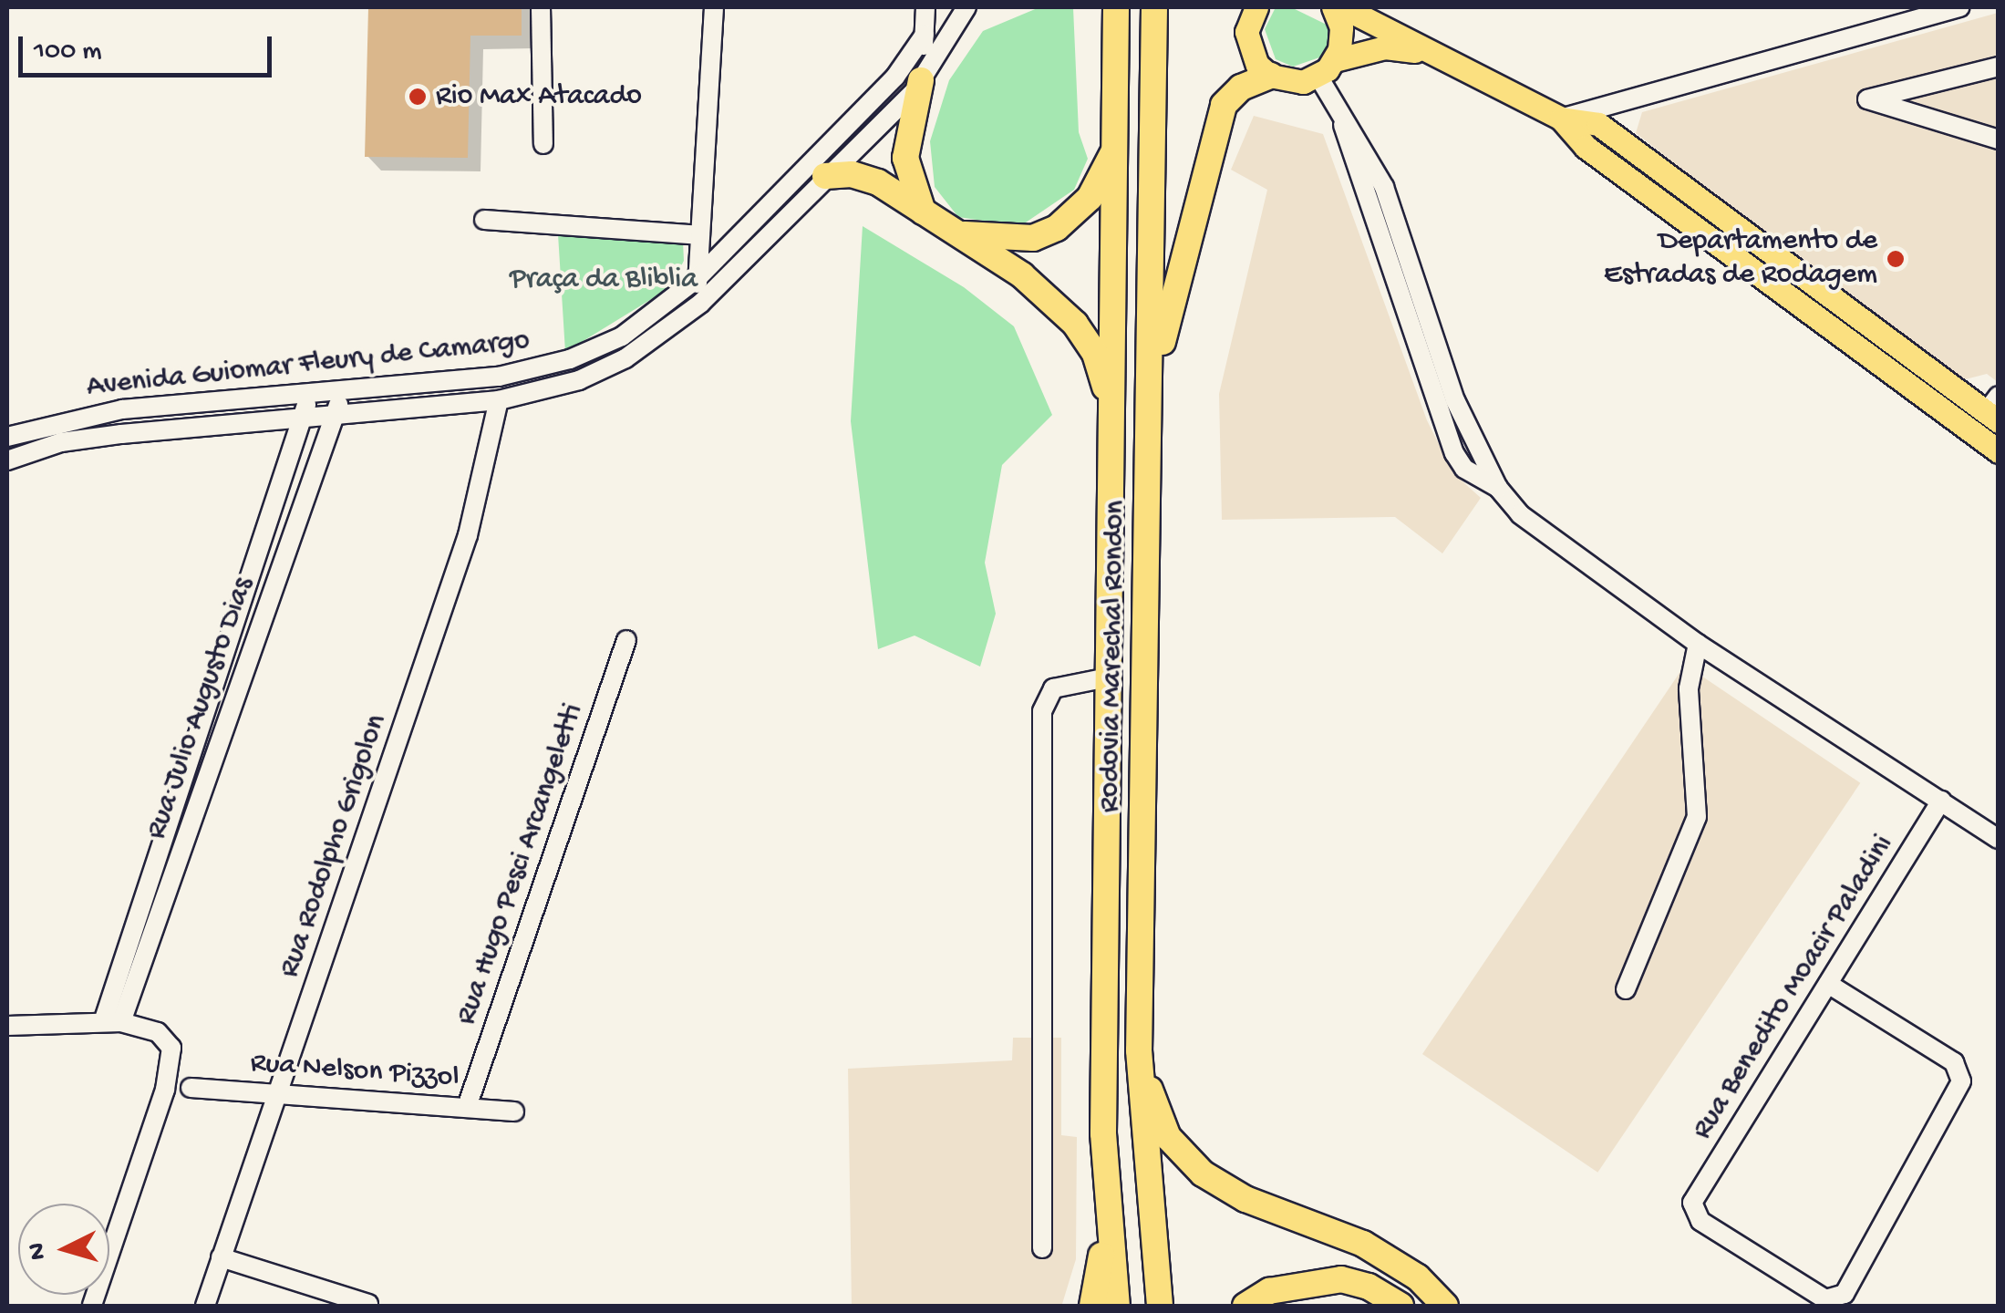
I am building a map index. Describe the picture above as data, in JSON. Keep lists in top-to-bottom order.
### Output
{
  "streets": {
    "highway": ["Rodovia Marechal Rondon"],
    "street": [
      "Avenida Guiomar Fleury de Camargo",
      "Rua Julio Augusto Dias",
      "Rua Rodolpho Grigolon",
      "Rua Hugo Pesci Arcangeletti",
      "Rua Benedito Moacir Paladini",
      "Rua Nelson Pizzol"
    ]
  },
  "crossings": [
    ["Avenida Guiomar Fleury de Camargo", "Rua Julio Augusto Dias"],
    ["Rua Rodolpho Grigolon", "Rua Nelson Pizzol"],
    ["Rua Hugo Pesci Arcangeletti", "Rua Nelson Pizzol"]
  ],
  "parks": ["Praça da Bliblia"],
  "places": ["Rio Max Atacado", "Departamento de Estradas de Rodagem"],
  "scale_bar": "100 m",
  "north": "left"
}
